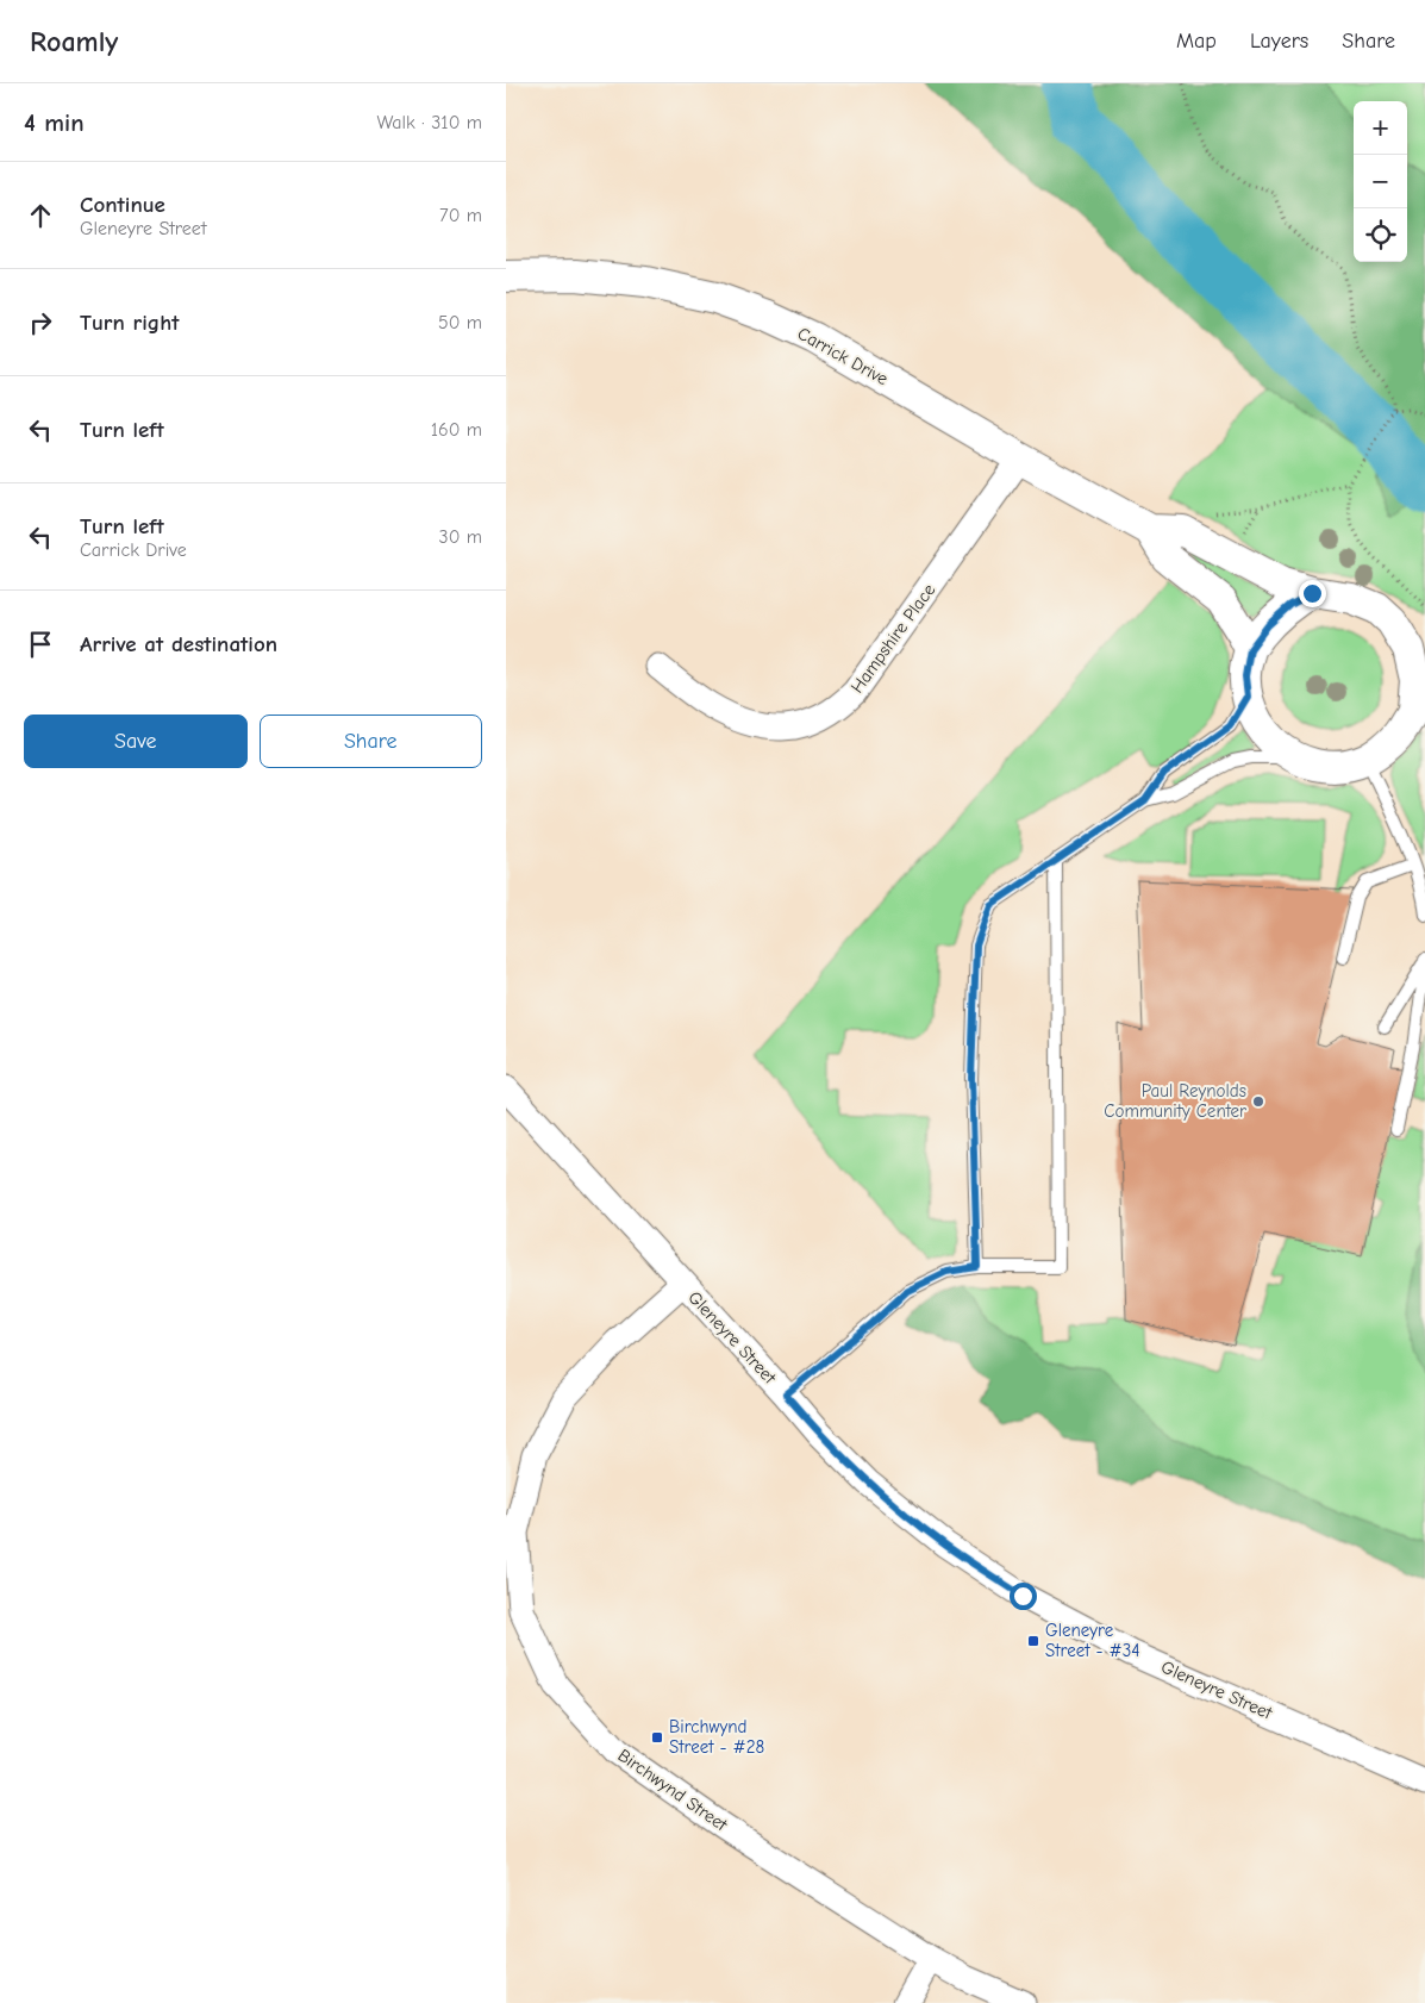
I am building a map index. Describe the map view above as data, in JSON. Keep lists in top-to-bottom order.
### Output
{
  "streets": {
    "street": [
      "Carrick Drive",
      "Hampshire Place",
      "Gleneyre Street",
      "Birchwynd Street"
    ]
  },
  "crossings": [
    ["Carrick Drive", "Hampshire Place"],
    ["Gleneyre Street", "Birchwynd Street"]
  ],
  "places": {
    "other": ["Paul Reynolds Community Center"],
    "transit": ["Gleneyre Street - #34", "Birchwynd Street - #28"]
  },
  "page": {
    "header": "Roamly",
    "nav": ["Map", "Layers", "Share"],
    "heading": ["4 min", "Walk · 310 m"],
    "map_buttons": ["+", "−"],
    "list": [
      ["Continue", "Gleneyre Street", "70 m"],
      ["Turn right", "50 m"],
      ["Turn left", "160 m"],
      ["Turn left", "Carrick Drive", "30 m"],
      "Arrive at destination"
    ],
    "buttons": ["Save", "Share"]
  }
}
